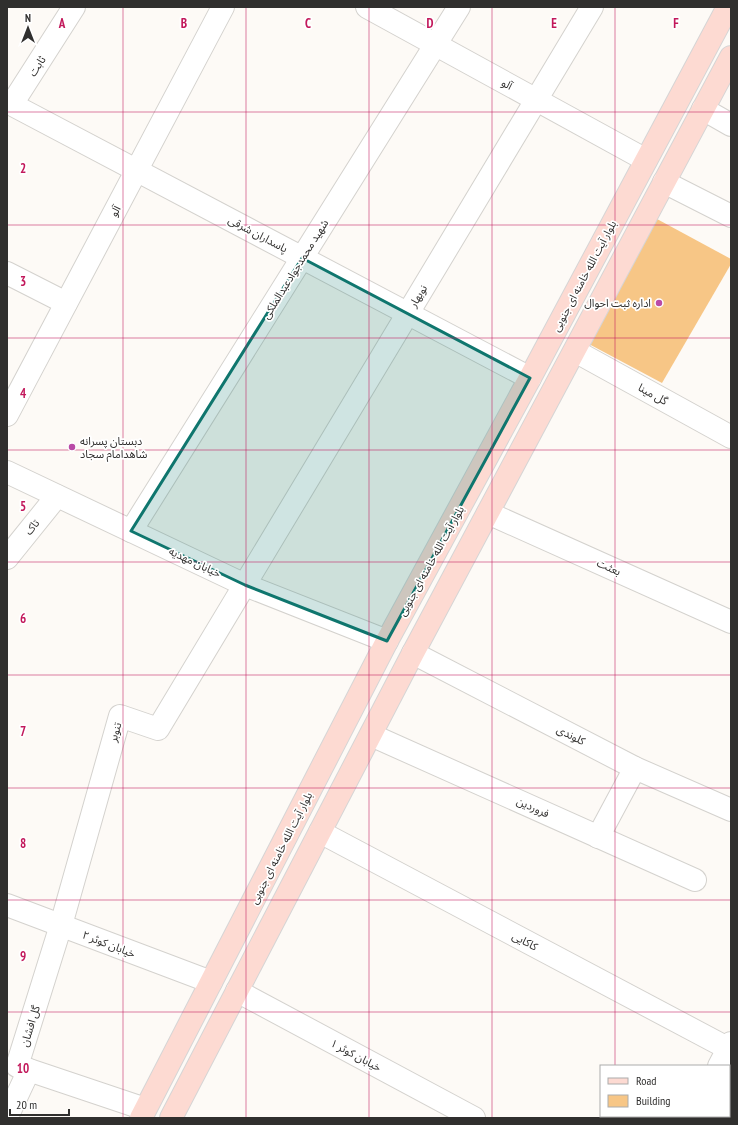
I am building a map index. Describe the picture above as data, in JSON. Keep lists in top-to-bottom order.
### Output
{
  "streets": {
    "main road": ["بلوار آیت الله خامنه ای جنوبی"],
    "street": [
      "ثابت",
      "آلو",
      "پاسداران شرقی",
      "شهید محمدجوادعبدالملکی",
      "نوبهار",
      "گل مینا",
      "تاک",
      "خیابان مهدیه",
      "بعثت",
      "تنوبر",
      "کلوندی",
      "فروردین",
      "کاکایی",
      "خیابان کوثر ۲",
      "گل افشان",
      "خیابان کوثر ۱"
    ]
  },
  "crossings": [
    ["ثابت", "پاسداران شرقی"],
    ["آلو", "پاسداران شرقی"],
    ["آلو", "شهید محمدجوادعبدالملکی"],
    ["آلو", "بلوار آیت الله خامنه ای جنوبی"],
    ["آلو", "نوبهار"],
    ["پاسداران شرقی", "شهید محمدجوادعبدالملکی"],
    ["پاسداران شرقی", "بلوار آیت الله خامنه ای جنوبی"],
    ["پاسداران شرقی", "نوبهار"],
    ["شهید محمدجوادعبدالملکی", "خیابان مهدیه"],
    ["بلوار آیت الله خامنه ای جنوبی", "خیابان مهدیه"],
    ["بلوار آیت الله خامنه ای جنوبی", "خیابان کوثر ۲"],
    ["بلوار آیت الله خامنه ای جنوبی", "گل افشان"],
    ["نوبهار", "خیابان مهدیه"],
    ["نوبهار", "تنوبر"],
    ["تاک", "خیابان مهدیه"],
    ["خیابان مهدیه", "تنوبر"],
    ["تنوبر", "خیابان کوثر ۲"],
    ["تنوبر", "گل افشان"],
    ["خیابان کوثر ۲", "گل افشان"]
  ],
  "places": ["اداره ثبت احوال", "دبستان پسرانه شاهدامام سجاد"],
  "legend": ["Road", "Building"],
  "scale_bar": "20 m",
  "north": "top",
  "grid": {
    "columns": [
      "A",
      "B",
      "C",
      "D",
      "E",
      "F"
    ],
    "rows": [
      "2",
      "3",
      "4",
      "5",
      "6",
      "7",
      "8",
      "9",
      "10"
    ]
  }
}
